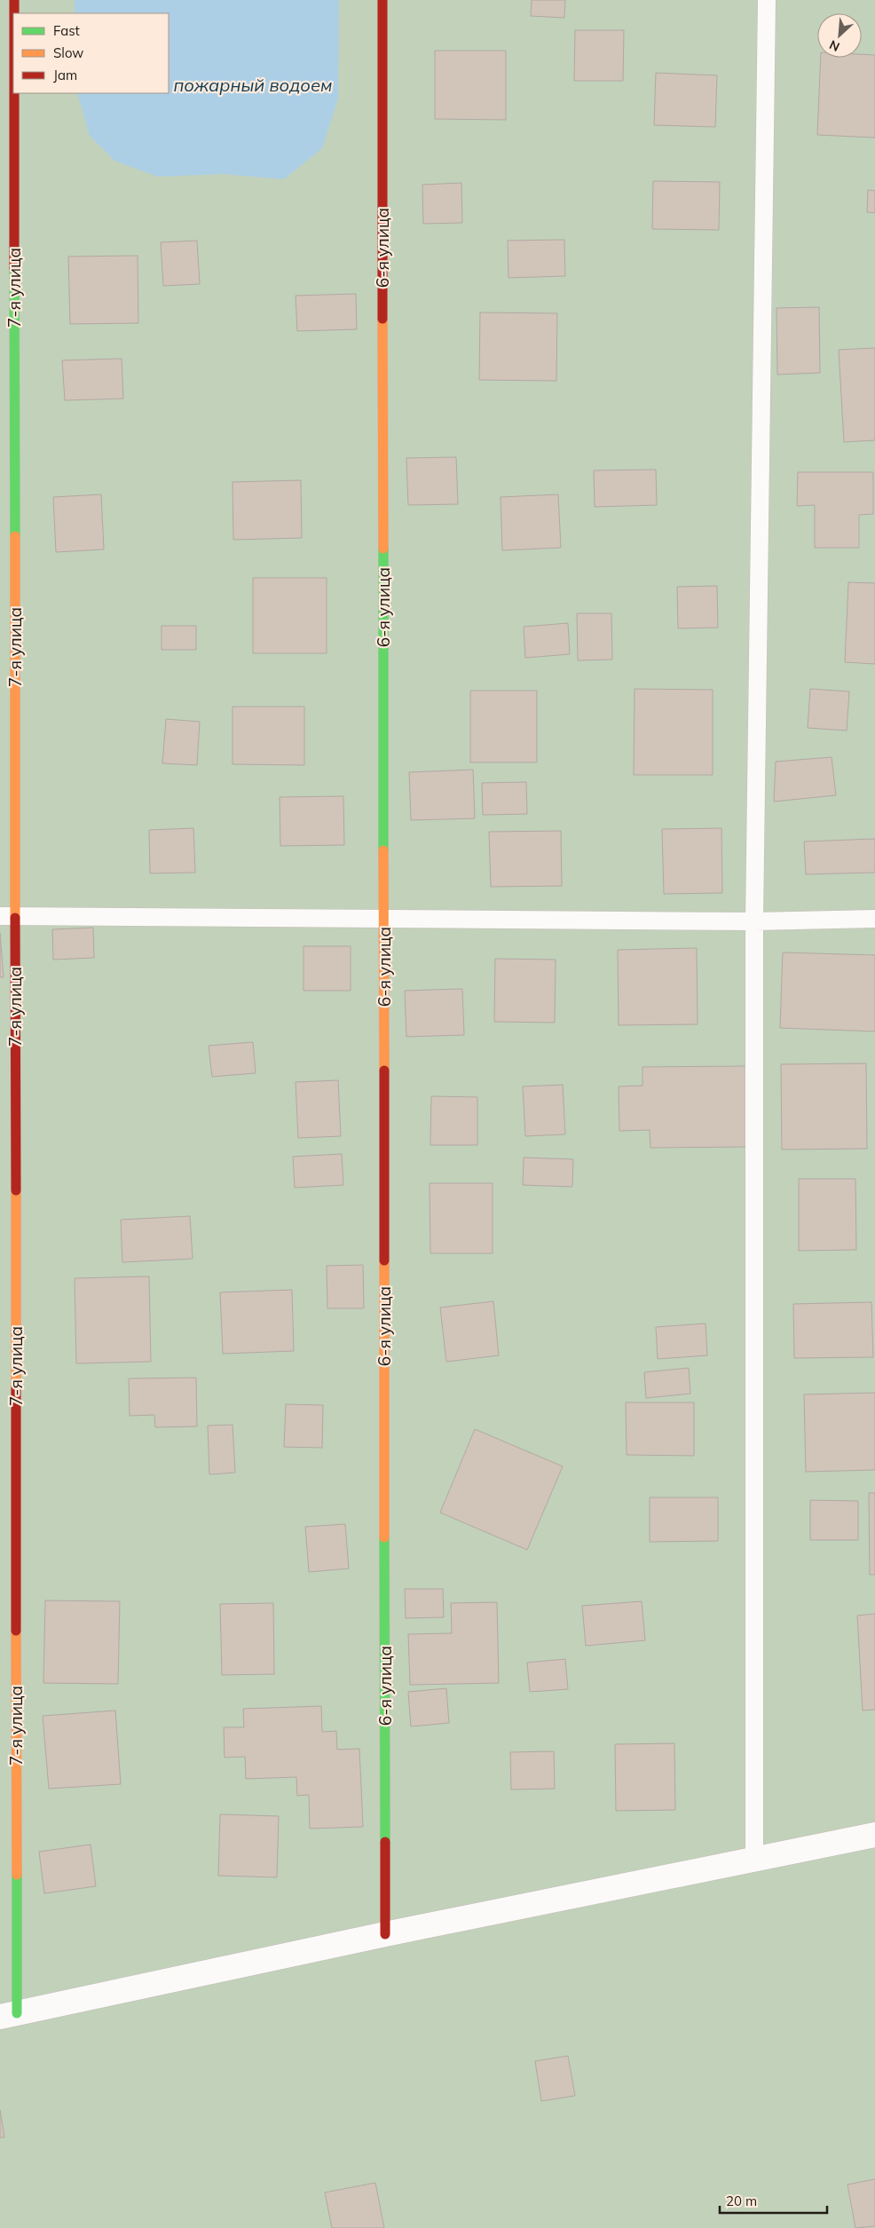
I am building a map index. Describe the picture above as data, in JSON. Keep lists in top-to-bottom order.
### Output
{
  "streets": {
    "street": ["6-я улица", "7-я улица"]
  },
  "water": ["пожарный водоем"],
  "legend": ["Fast", "Slow", "Jam"],
  "scale_bar": "20 m",
  "north": "bottom left"
}
